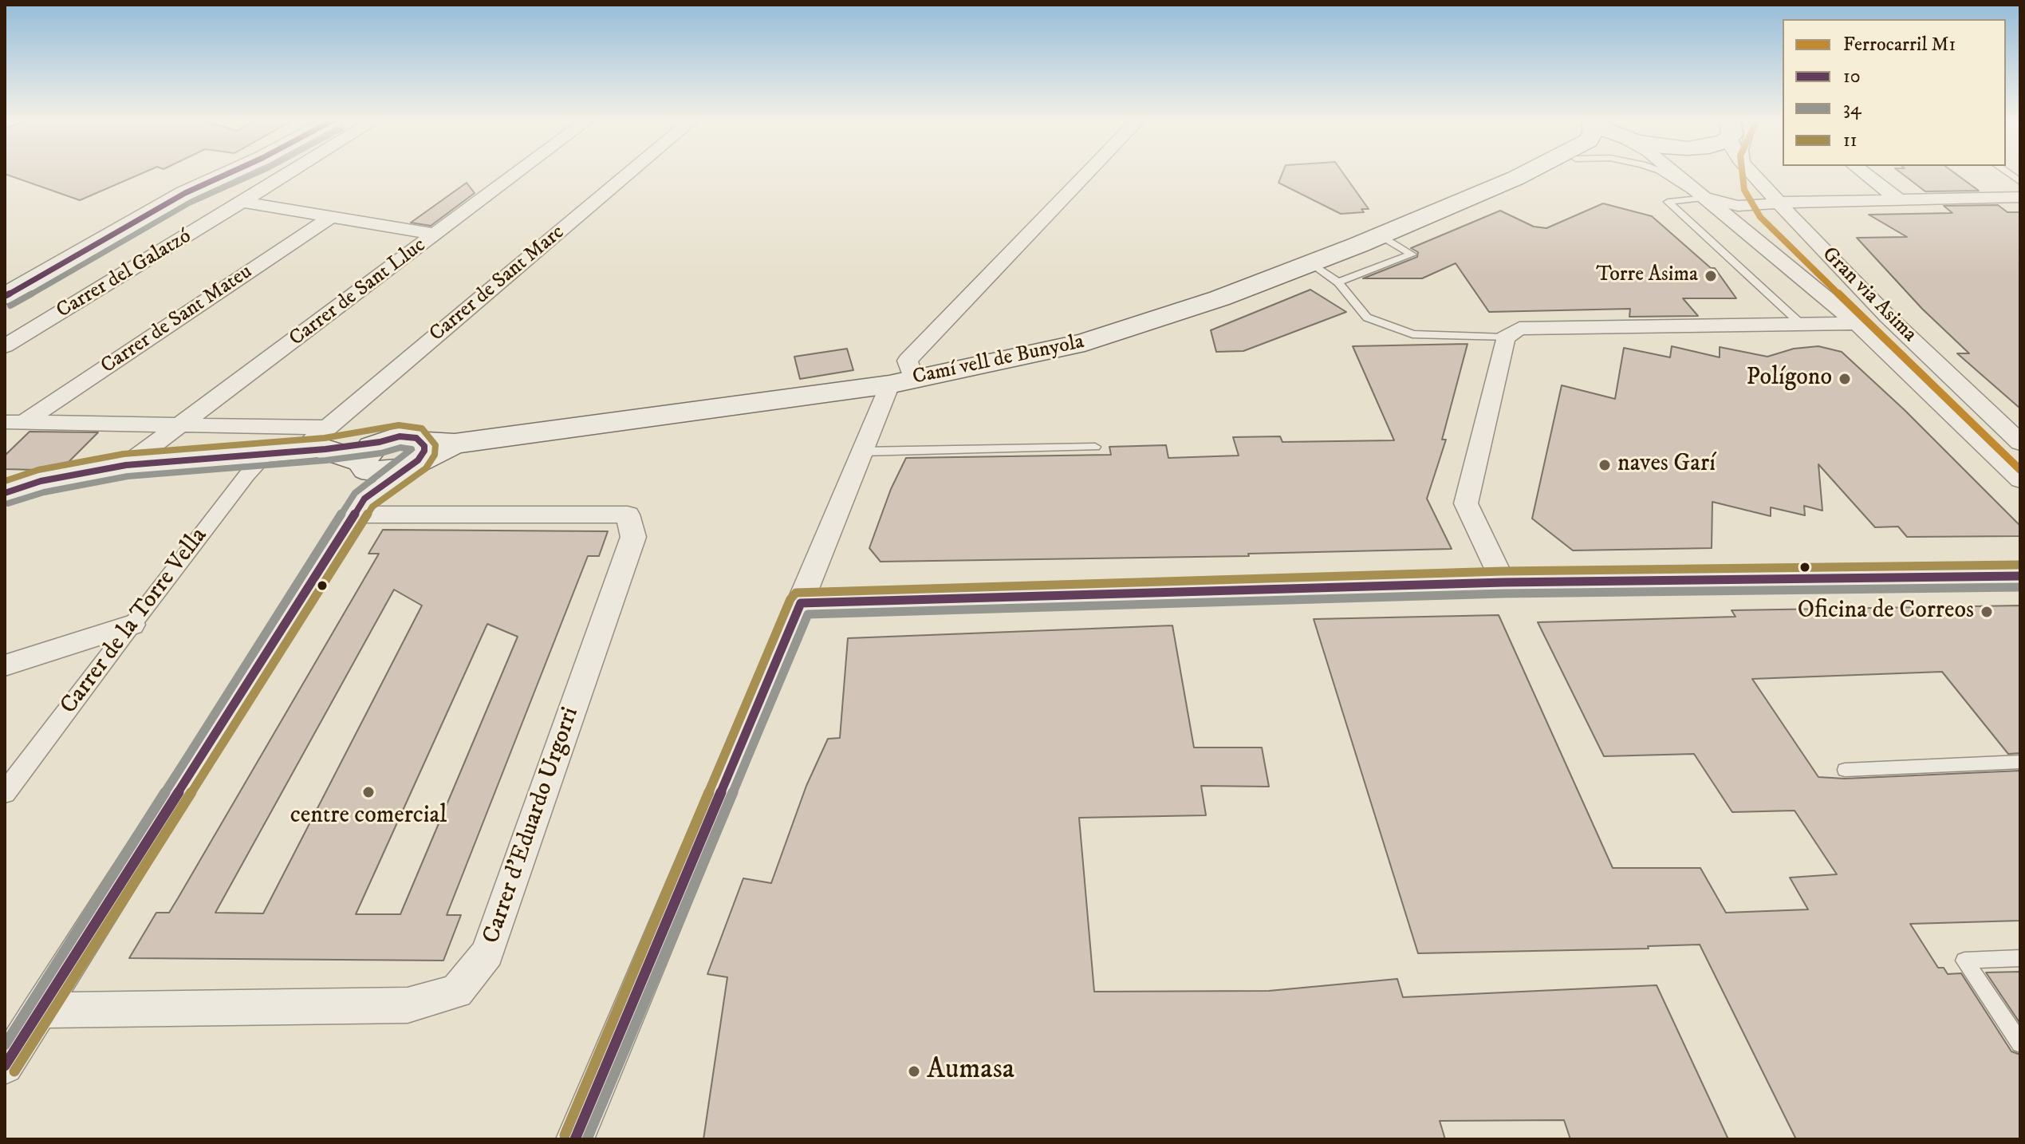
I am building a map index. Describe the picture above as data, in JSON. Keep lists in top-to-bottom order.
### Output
{
  "streets": {
    "main road": ["Camí vell de Bunyola"],
    "street": [
      "Carrer del Galatzó",
      "Carrer de Sant Marc",
      "Carrer de Sant Lluc",
      "Gran via Asima",
      "Carrer de Sant Mateu",
      "Carrer de la Torre Vella",
      "Carrer d'Eduardo Urgorri"
    ]
  },
  "crossings": [
    ["Carrer de Sant Marc", "Camí vell de Bunyola"],
    ["Camí vell de Bunyola", "Carrer d'Eduardo Urgorri"]
  ],
  "places": [
    "Torre Asima",
    "Polígono",
    "naves Garí",
    "Oficina de Correos",
    "centre comercial",
    "Aumasa"
  ],
  "lines": [
    "rail line M1",
    "transit line 10",
    "transit line 34",
    "transit line 11"
  ],
  "legend": [
    "Ferrocarril M1",
    "10",
    "34",
    "11"
  ]
}
